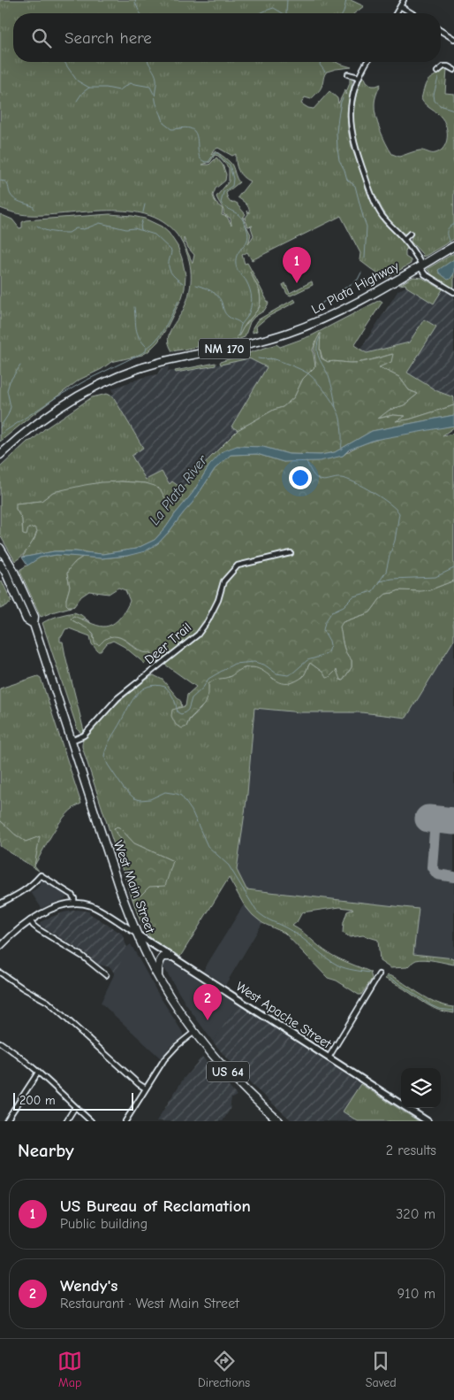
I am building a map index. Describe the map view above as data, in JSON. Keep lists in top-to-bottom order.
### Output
{
  "streets": {
    "highway": [
      "La Plata Highway",
      "NM 170",
      "West Main Street",
      "US 64"
    ],
    "main road": ["West Apache Street"],
    "street": ["Deer Trail"]
  },
  "crossings": [
    ["Deer Trail", "West Main Street"],
    ["West Main Street", "West Apache Street"]
  ],
  "water": ["La Plata River"],
  "scale_bar": "200 m",
  "page": {
    "search": "Search here",
    "pins": ["1", "2"],
    "scale": "200 m",
    "heading": ["Nearby", "2 results"],
    "list": [
      {
        "mark": "1",
        "name": "US Bureau of Reclamation",
        "note": "Public building",
        "value": "320 m"
      },
      {
        "mark": "2",
        "name": "Wendy's",
        "note": "Restaurant · West Main Street",
        "value": "910 m"
      }
    ],
    "nav": ["Map", "Directions", "Saved"]
  }
}
